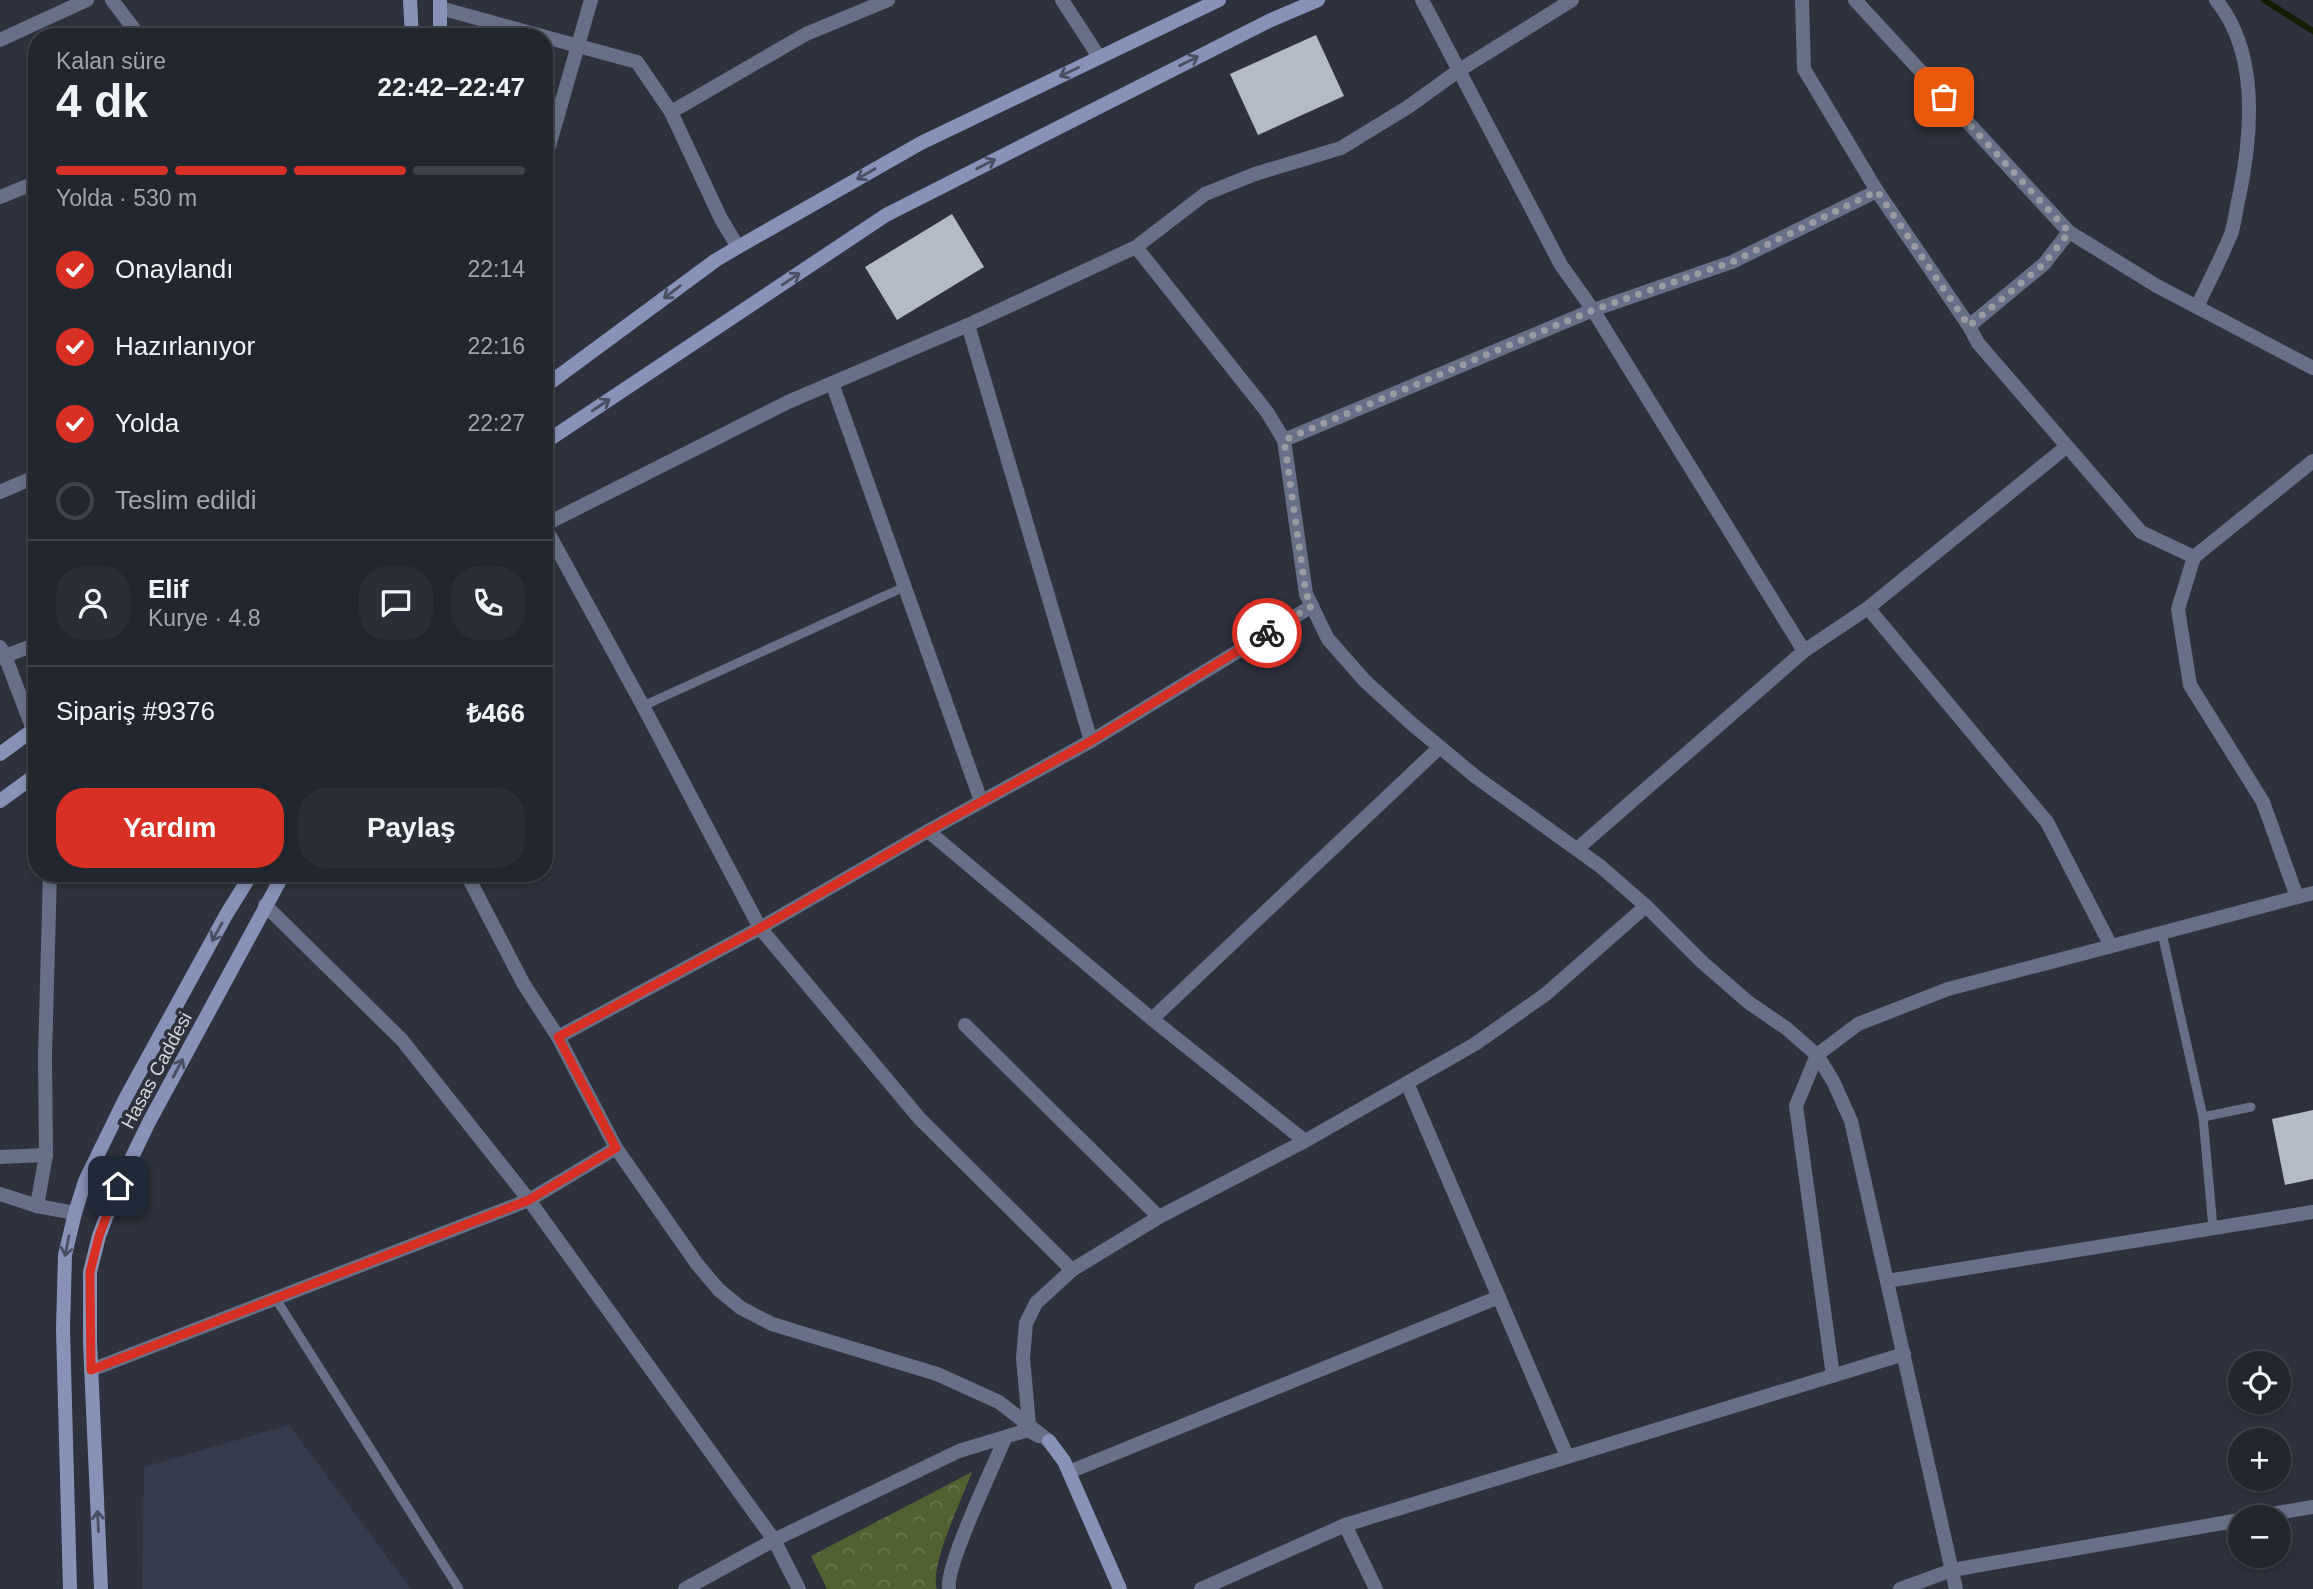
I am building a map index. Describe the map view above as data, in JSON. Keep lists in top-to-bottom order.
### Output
{
  "streets": {
    "main road": ["Hasas Caddesi"]
  },
  "page": {
    "heading": ["4 dk", "Kalan süre", "22:42–22:47"],
    "panel": [
      "Elif",
      "Kurye · 4.8",
      "Sipariş #9376",
      "₺466"
    ],
    "bar": "Yolda · 530 m",
    "list": [
      ["Onaylandı", "22:14"],
      ["Hazırlanıyor", "22:16"],
      ["Yolda", "22:27"],
      "Teslim edildi"
    ],
    "buttons": ["Yardım", "Paylaş"],
    "map_buttons": ["+", "−"]
  }
}
